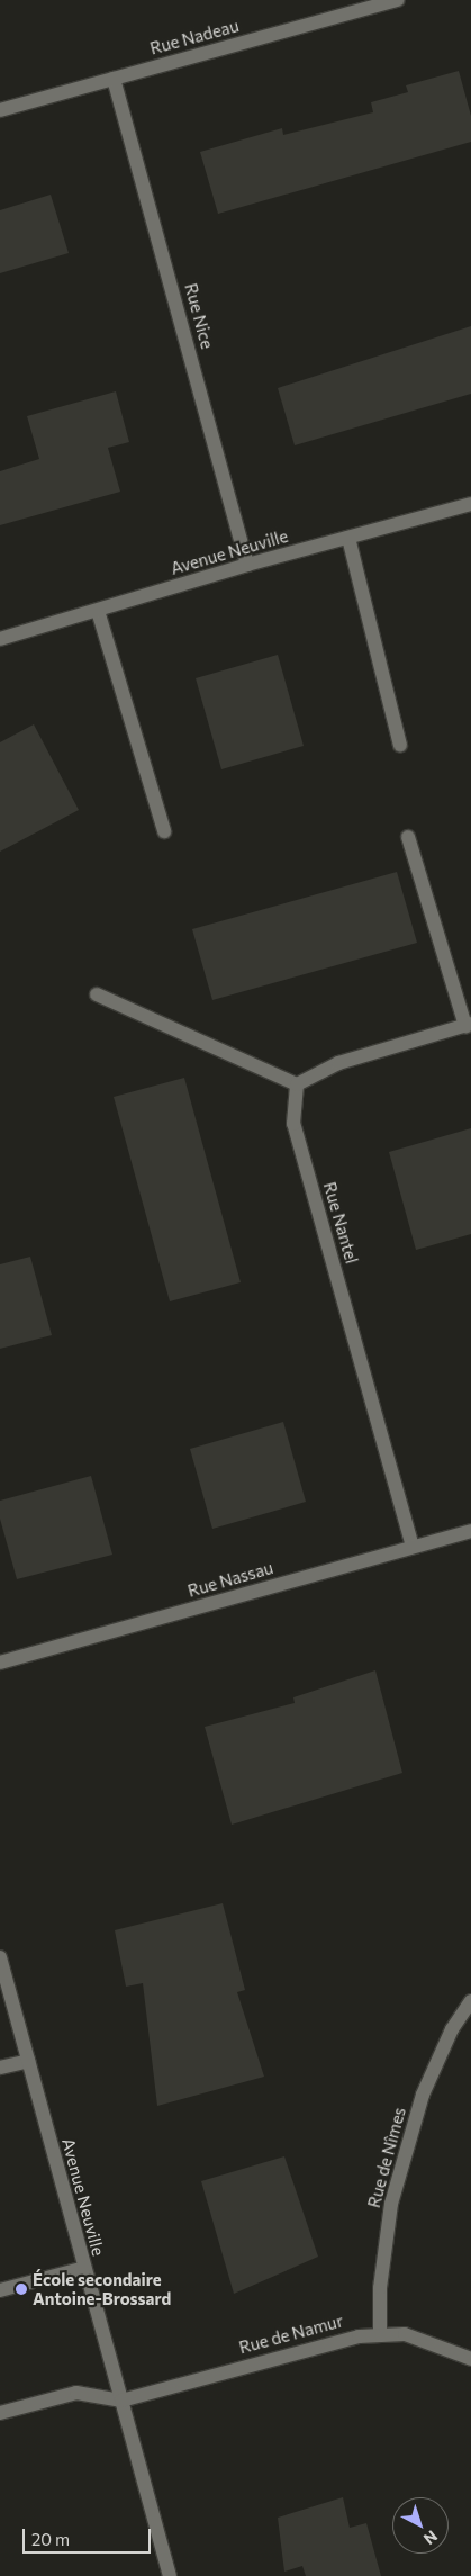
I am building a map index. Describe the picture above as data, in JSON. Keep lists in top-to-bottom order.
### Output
{
  "streets": {
    "street": [
      "Rue Nadeau",
      "Rue Nice",
      "Avenue Neuville",
      "Rue Nantel",
      "Rue Nassau",
      "Rue de Nîmes",
      "Rue de Namur"
    ]
  },
  "crossings": [
    ["Rue Nadeau", "Rue Nice"],
    ["Rue Nice", "Avenue Neuville"],
    ["Avenue Neuville", "Rue de Namur"],
    ["Rue Nantel", "Rue Nassau"],
    ["Rue de Nîmes", "Rue de Namur"]
  ],
  "places": ["École secondaire Antoine-Brossard"],
  "scale_bar": "20 m",
  "north": "bottom right"
}
